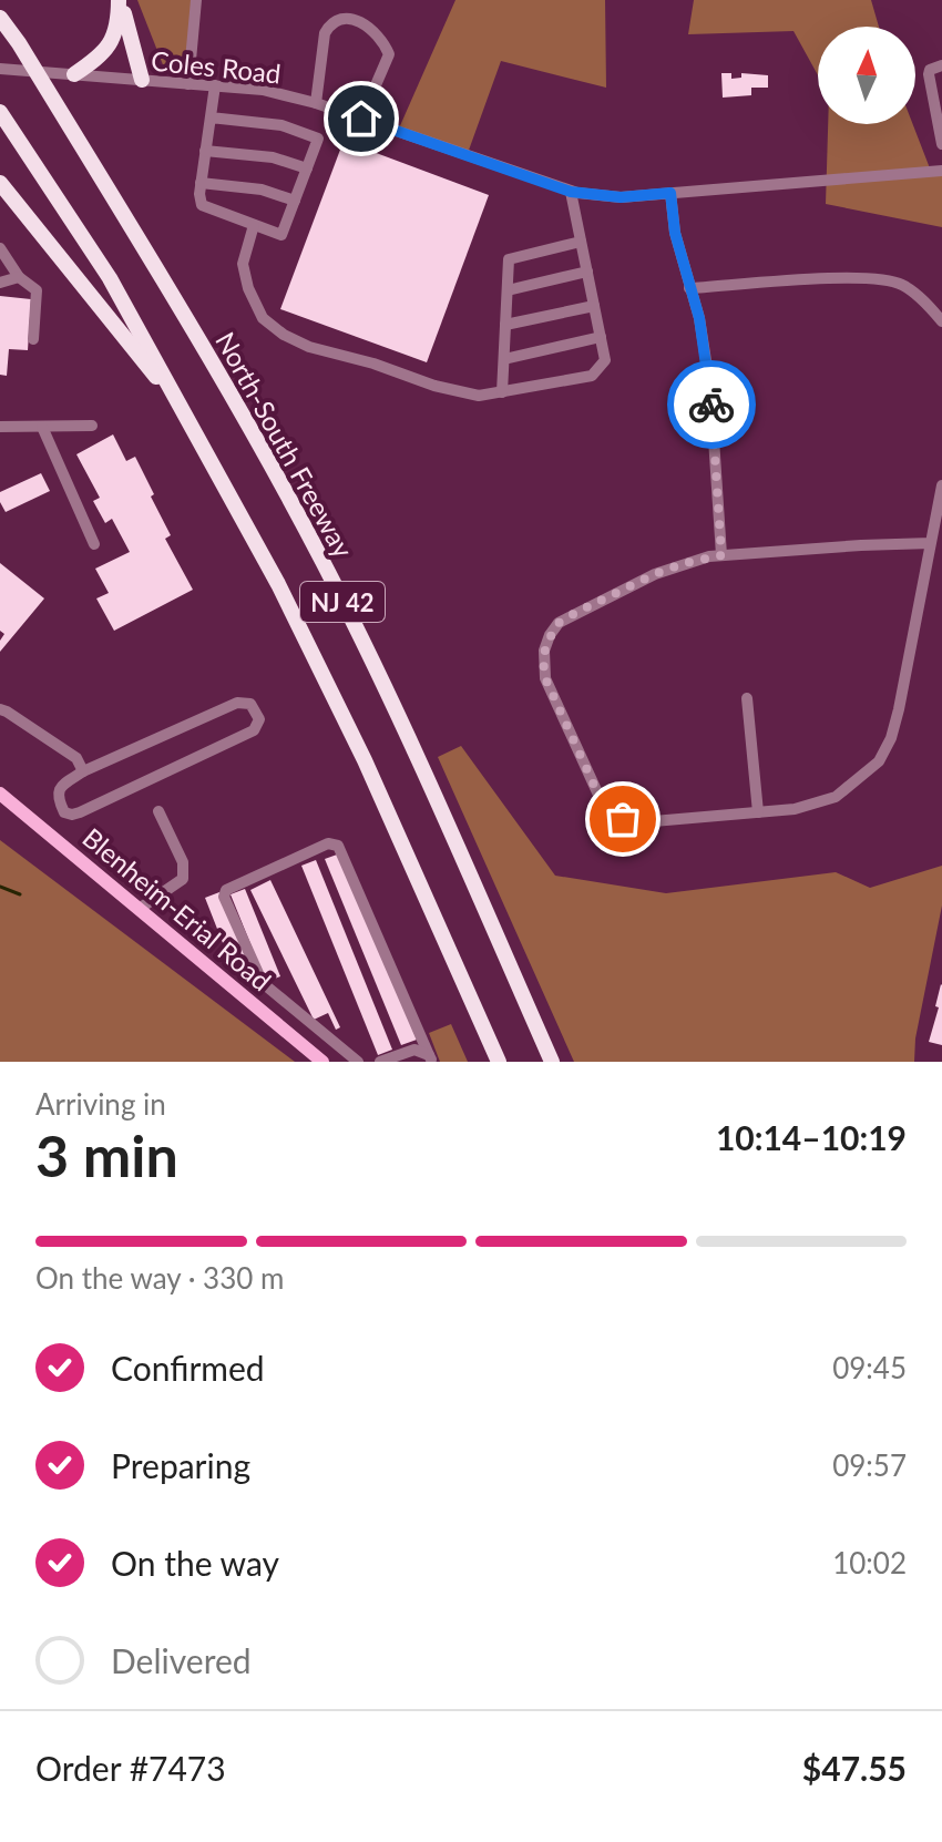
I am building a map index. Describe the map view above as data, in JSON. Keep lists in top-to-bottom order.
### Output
{
  "streets": {
    "highway": ["North-South Freeway", "NJ 42"],
    "main road": ["Blenheim-Erial Road"],
    "street": ["Coles Road"]
  },
  "north": "top",
  "page": {
    "heading": ["3 min", "Arriving in", "10:14–10:19"],
    "panel": ["Order #7473", "$47.55"],
    "bar": "On the way · 330 m",
    "list": [
      ["Confirmed", "09:45"],
      ["Preparing", "09:57"],
      ["On the way", "10:02"],
      "Delivered"
    ]
  }
}
